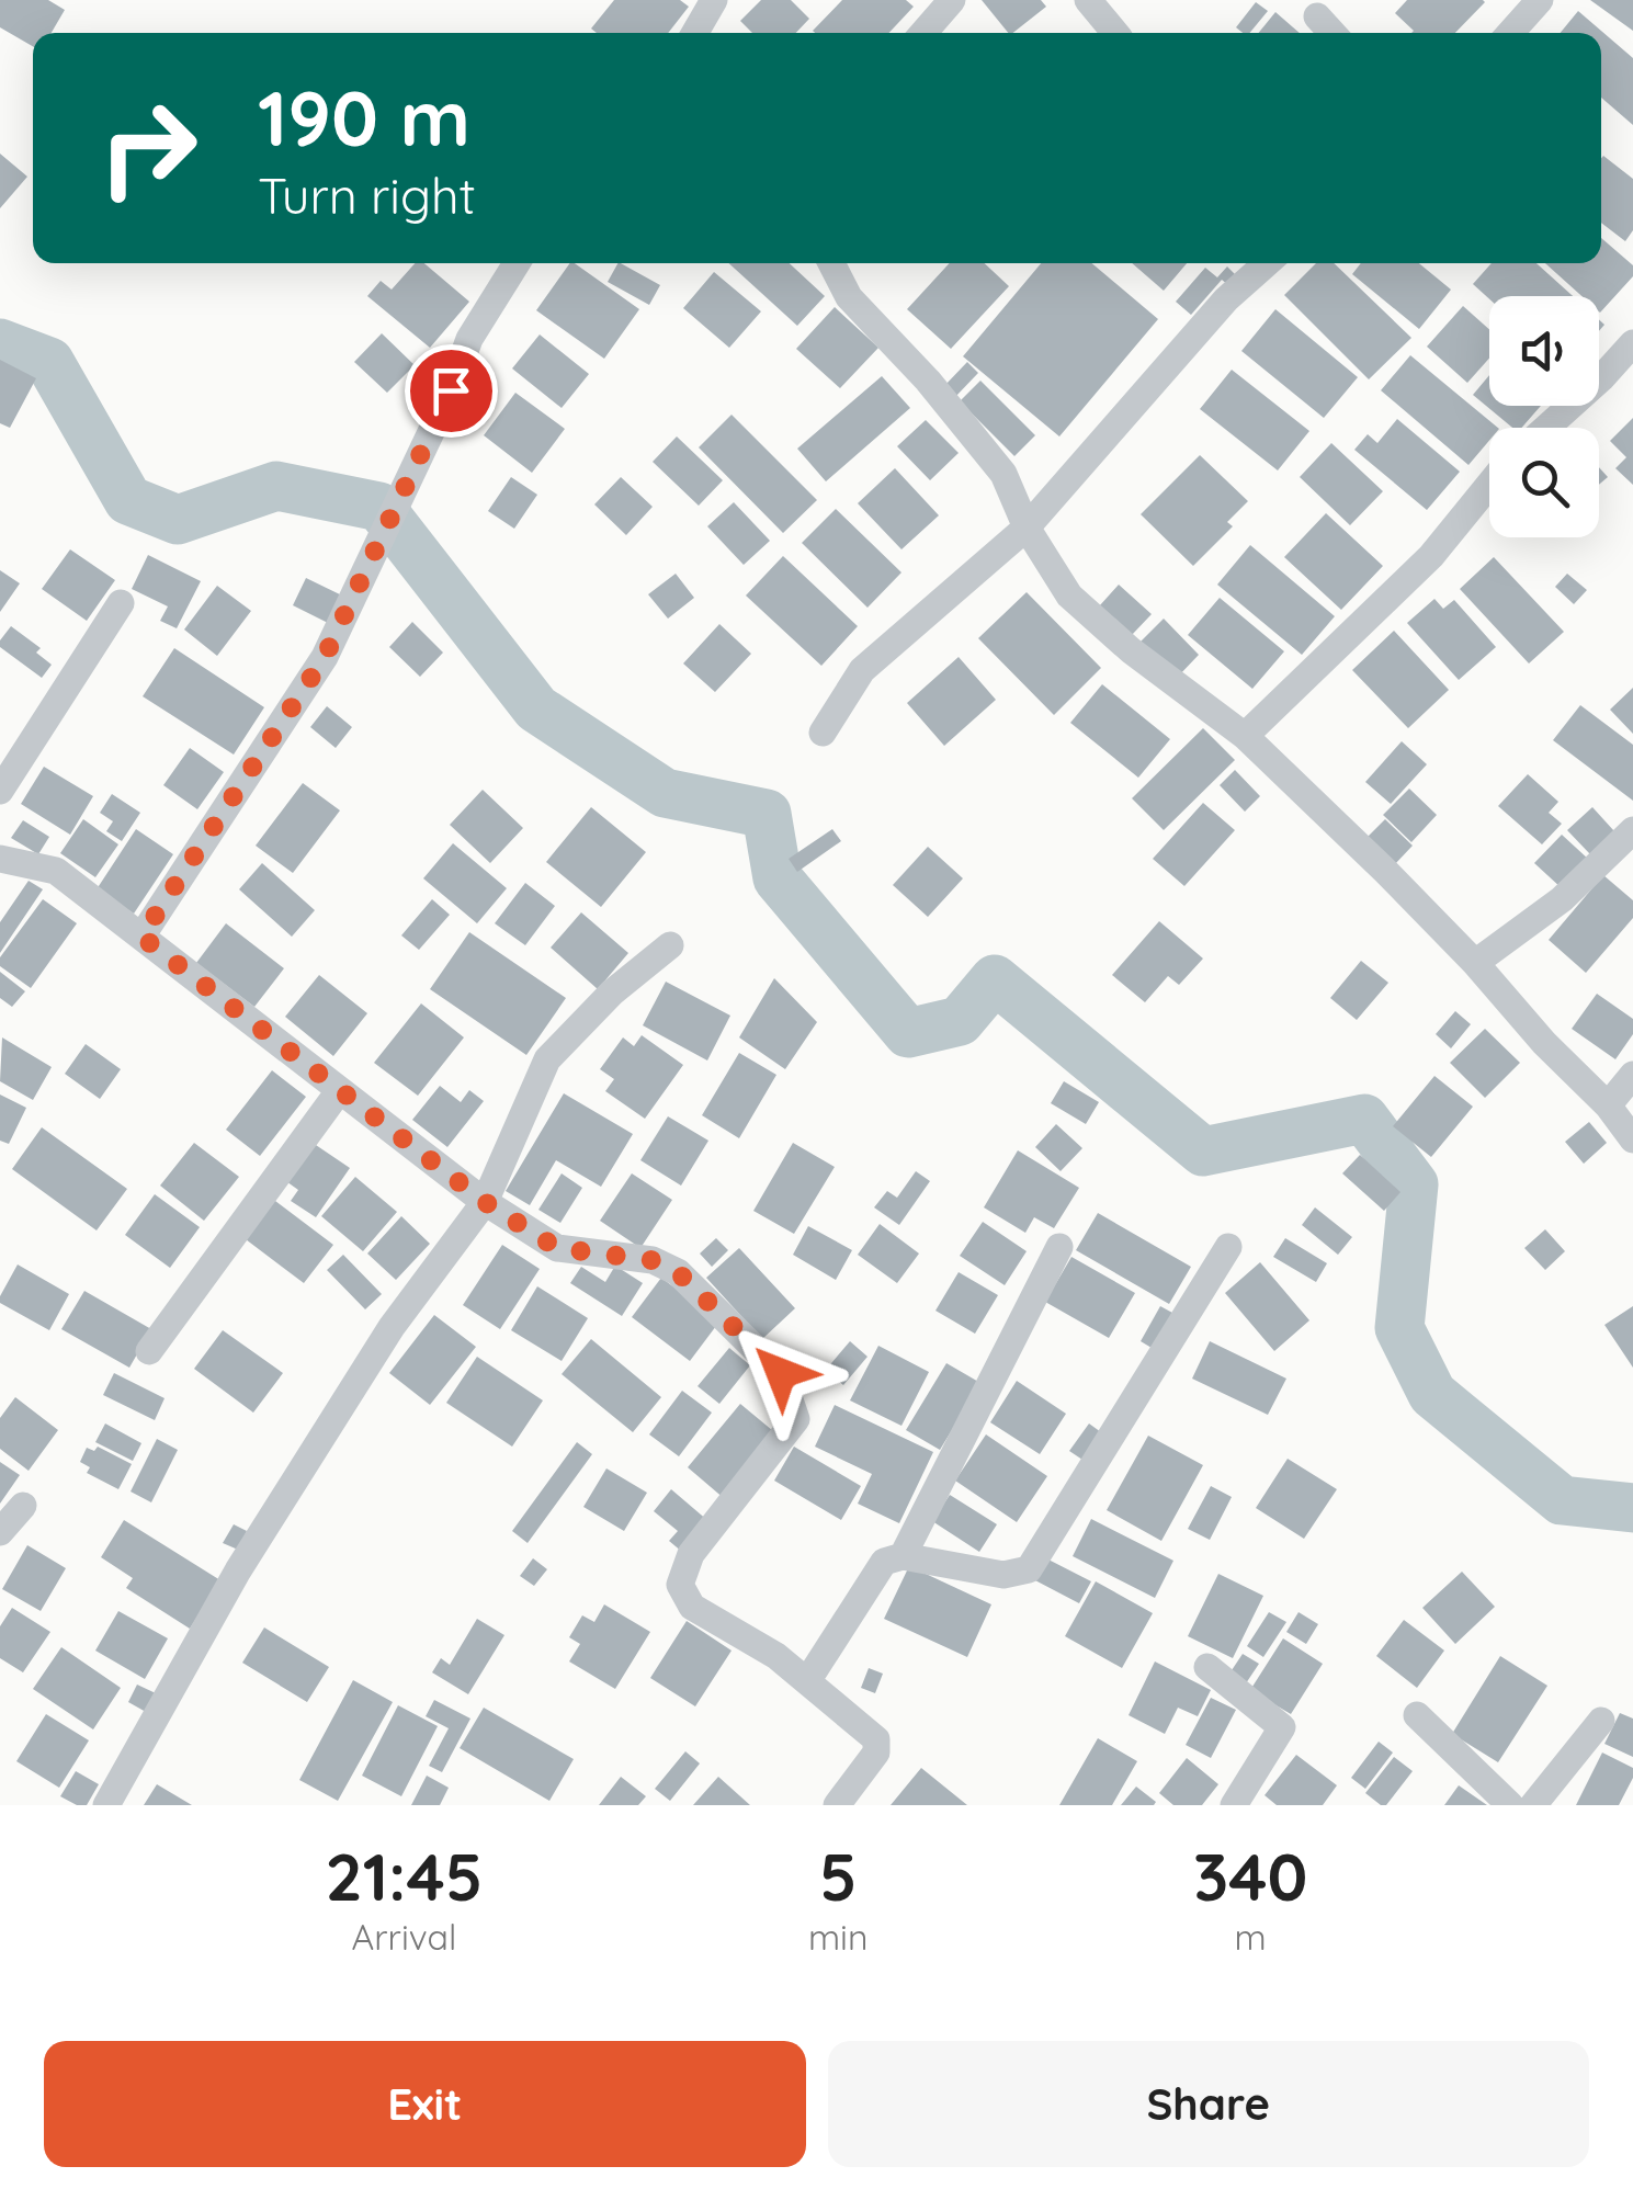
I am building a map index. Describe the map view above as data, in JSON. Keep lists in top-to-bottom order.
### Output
{
  "page": {
    "turn": ["190 m", "Turn right"],
    "eta": [
      "21:45",
      "Arrival",
      "5",
      "min",
      "340",
      "m"
    ],
    "buttons": ["Exit", "Share"]
  }
}
